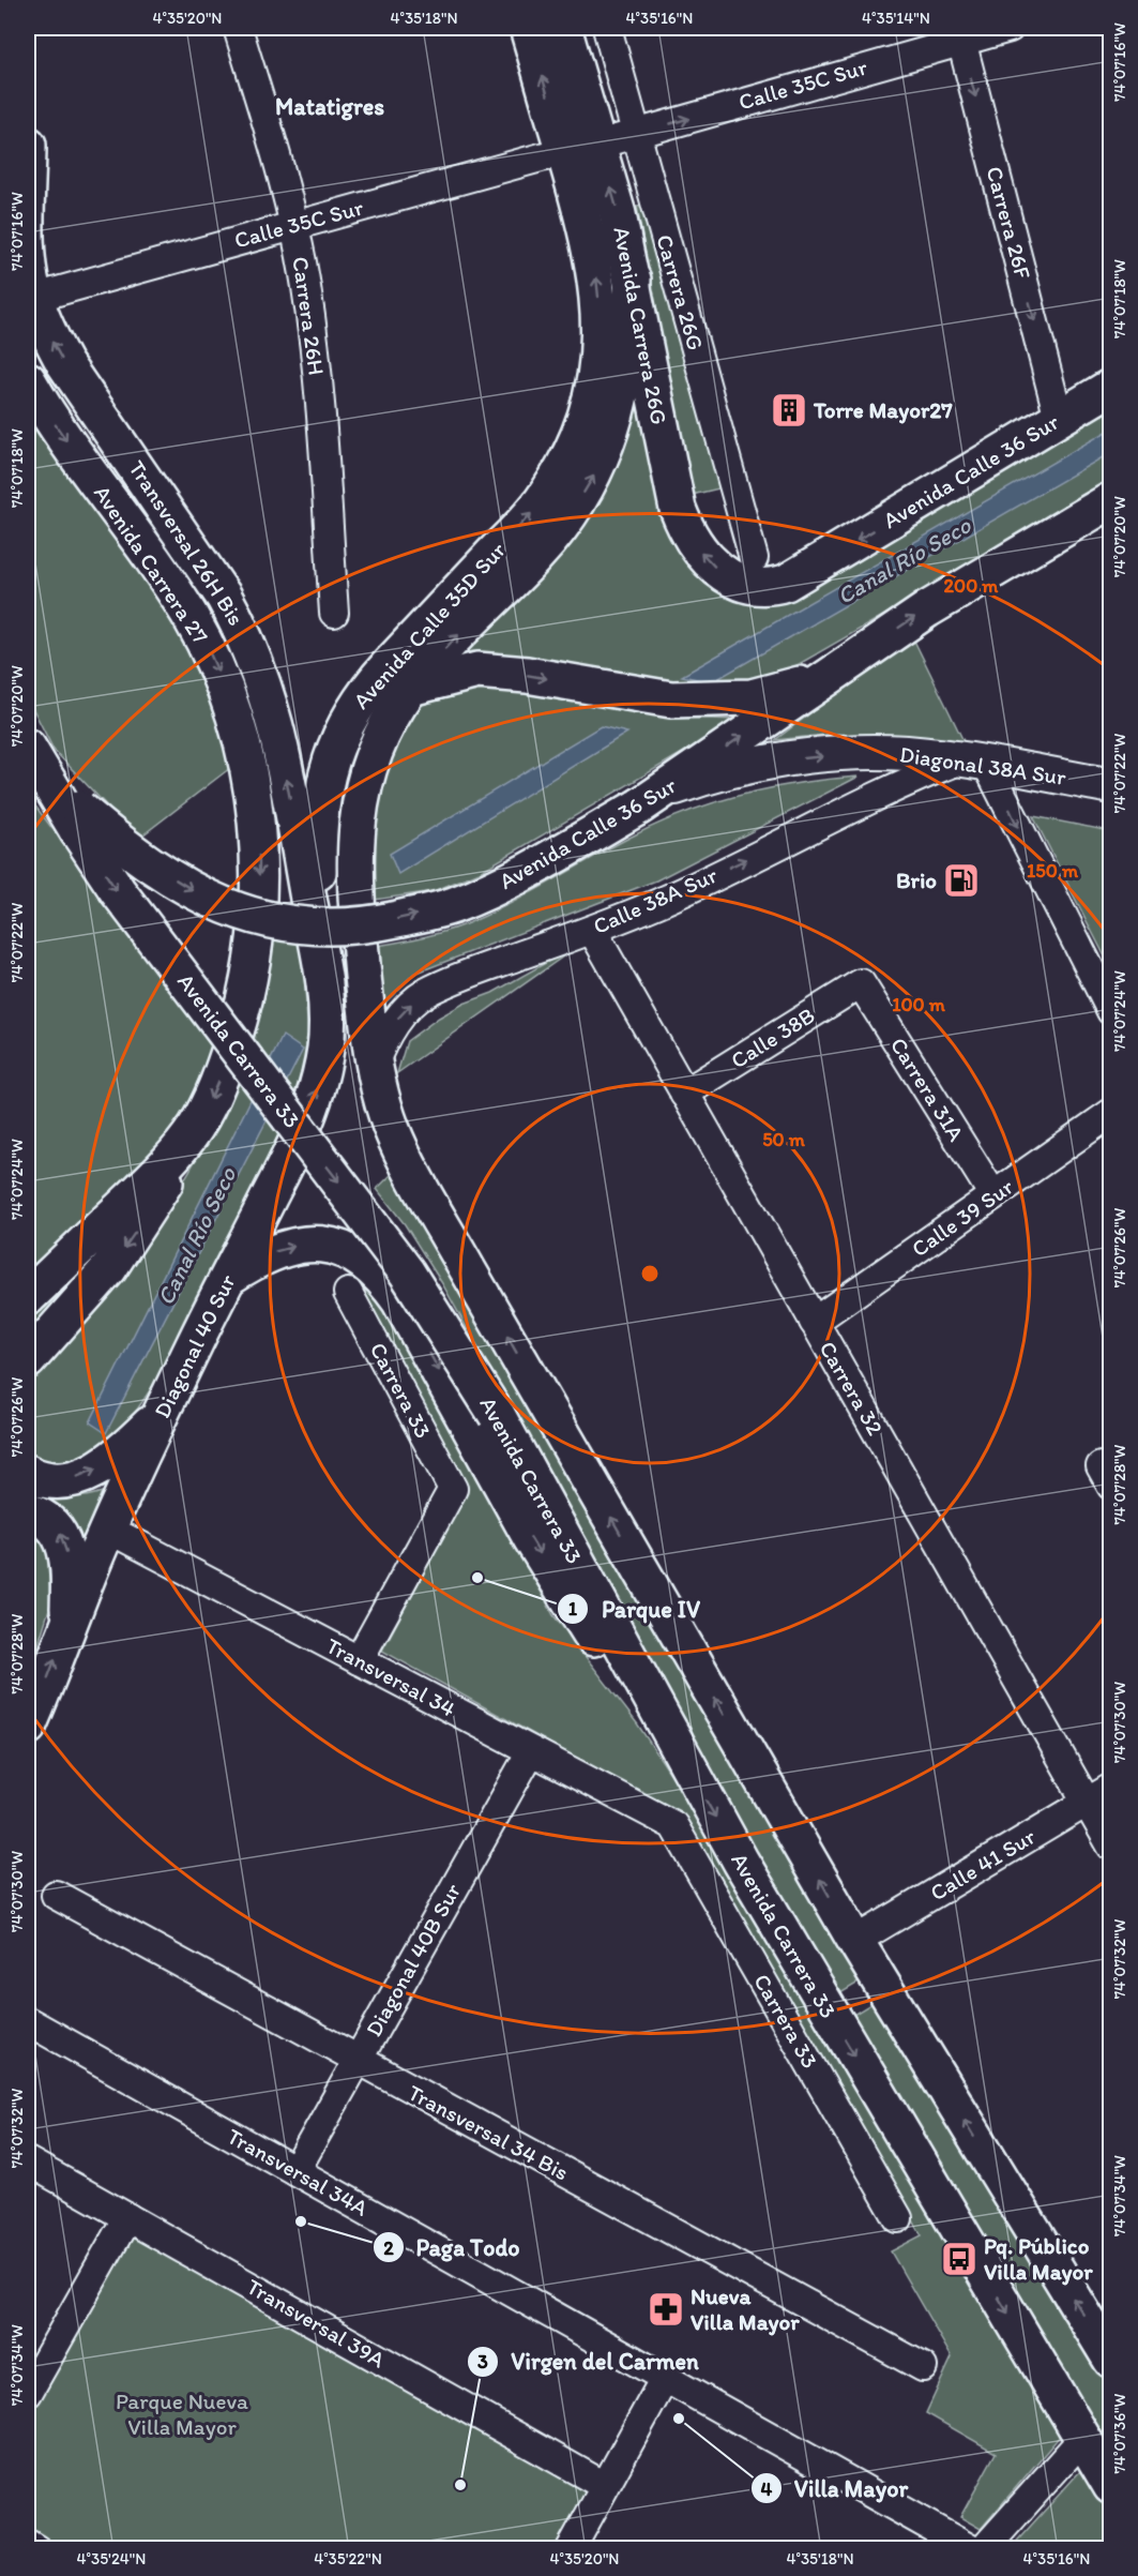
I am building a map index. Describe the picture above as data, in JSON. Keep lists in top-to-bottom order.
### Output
{
  "streets": {
    "main road": [
      "Avenida Carrera 26G",
      "Avenida Calle 36 Sur",
      "Transversal 26H Bis",
      "Avenida Carrera 27",
      "Avenida Calle 35D Sur",
      "Avenida Carrera 33",
      "Diagonal 40 Sur"
    ],
    "street": [
      "Calle 35C Sur",
      "Carrera 26F",
      "Carrera 26G",
      "Carrera 26H",
      "Diagonal 38A Sur",
      "Calle 38A Sur",
      "Calle 38B",
      "Carrera 31A",
      "Calle 39 Sur",
      "Carrera 32",
      "Carrera 33",
      "Transversal 34",
      "Calle 41 Sur",
      "Diagonal 40B Sur",
      "Transversal 34 Bis",
      "Transversal 34A",
      "Transversal 39A"
    ]
  },
  "crossings": [
    ["Calle 35C Sur", "Carrera 26F"],
    ["Calle 35C Sur", "Carrera 26G"],
    ["Calle 35C Sur", "Carrera 26H"],
    ["Calle 35C Sur", "Avenida Carrera 26G"],
    ["Calle 35C Sur", "Transversal 26H Bis"],
    ["Carrera 26F", "Avenida Calle 36 Sur"],
    ["Carrera 26G", "Avenida Carrera 26G"],
    ["Carrera 26G", "Avenida Calle 36 Sur"],
    ["Avenida Carrera 26G", "Avenida Calle 36 Sur"],
    ["Avenida Carrera 26G", "Avenida Calle 35D Sur"],
    ["Avenida Calle 36 Sur", "Diagonal 38A Sur"],
    ["Avenida Calle 36 Sur", "Avenida Carrera 33"],
    ["Transversal 26H Bis", "Avenida Calle 35D Sur"],
    ["Transversal 26H Bis", "Diagonal 40 Sur"],
    ["Avenida Calle 35D Sur", "Diagonal 40 Sur"],
    ["Diagonal 38A Sur", "Calle 38A Sur"],
    ["Calle 38A Sur", "Carrera 32"],
    ["Calle 38B", "Carrera 31A"],
    ["Calle 38B", "Carrera 32"],
    ["Carrera 31A", "Calle 39 Sur"],
    ["Calle 39 Sur", "Carrera 32"],
    ["Diagonal 40 Sur", "Transversal 34"],
    ["Carrera 32", "Calle 41 Sur"],
    ["Carrera 33", "Transversal 34"],
    ["Transversal 34", "Diagonal 40B Sur"],
    ["Diagonal 40B Sur", "Transversal 34 Bis"],
    ["Diagonal 40B Sur", "Transversal 34A"]
  ],
  "one_way": [
    "Carrera 26F",
    "Avenida Carrera 26G",
    "Transversal 26H Bis",
    "Avenida Calle 35D Sur",
    "Diagonal 38A Sur",
    "Calle 38A Sur"
  ],
  "districts": ["Matatigres"],
  "water": ["Canal Río Seco"],
  "parks": ["Parque Nueva Villa Mayor"],
  "places": {
    "building": ["Torre Mayor27"],
    "fuel station": ["Brio"],
    "other": [
      "Parque IV",
      "Paga Todo",
      "Villa Mayor",
      "Virgen del Carmen"
    ],
    "bus stop": ["Pq. Público Villa Mayor"],
    "pharmacy": ["Nueva Villa Mayor"]
  },
  "coordinates": [
    "4°35'20\"N",
    "4°35'18\"N",
    "4°35'16\"N",
    "4°35'14\"N",
    "74°07'16\"W",
    "74°07'18\"W",
    "74°07'20\"W",
    "74°07'22\"W",
    "74°07'24\"W",
    "74°07'26\"W",
    "74°07'28\"W",
    "74°07'30\"W",
    "74°07'32\"W",
    "74°07'34\"W",
    "74°07'36\"W",
    "4°35'24\"N",
    "4°35'22\"N"
  ],
  "rings": [
    "200 m",
    "150 m",
    "100 m",
    "50 m"
  ]
}
